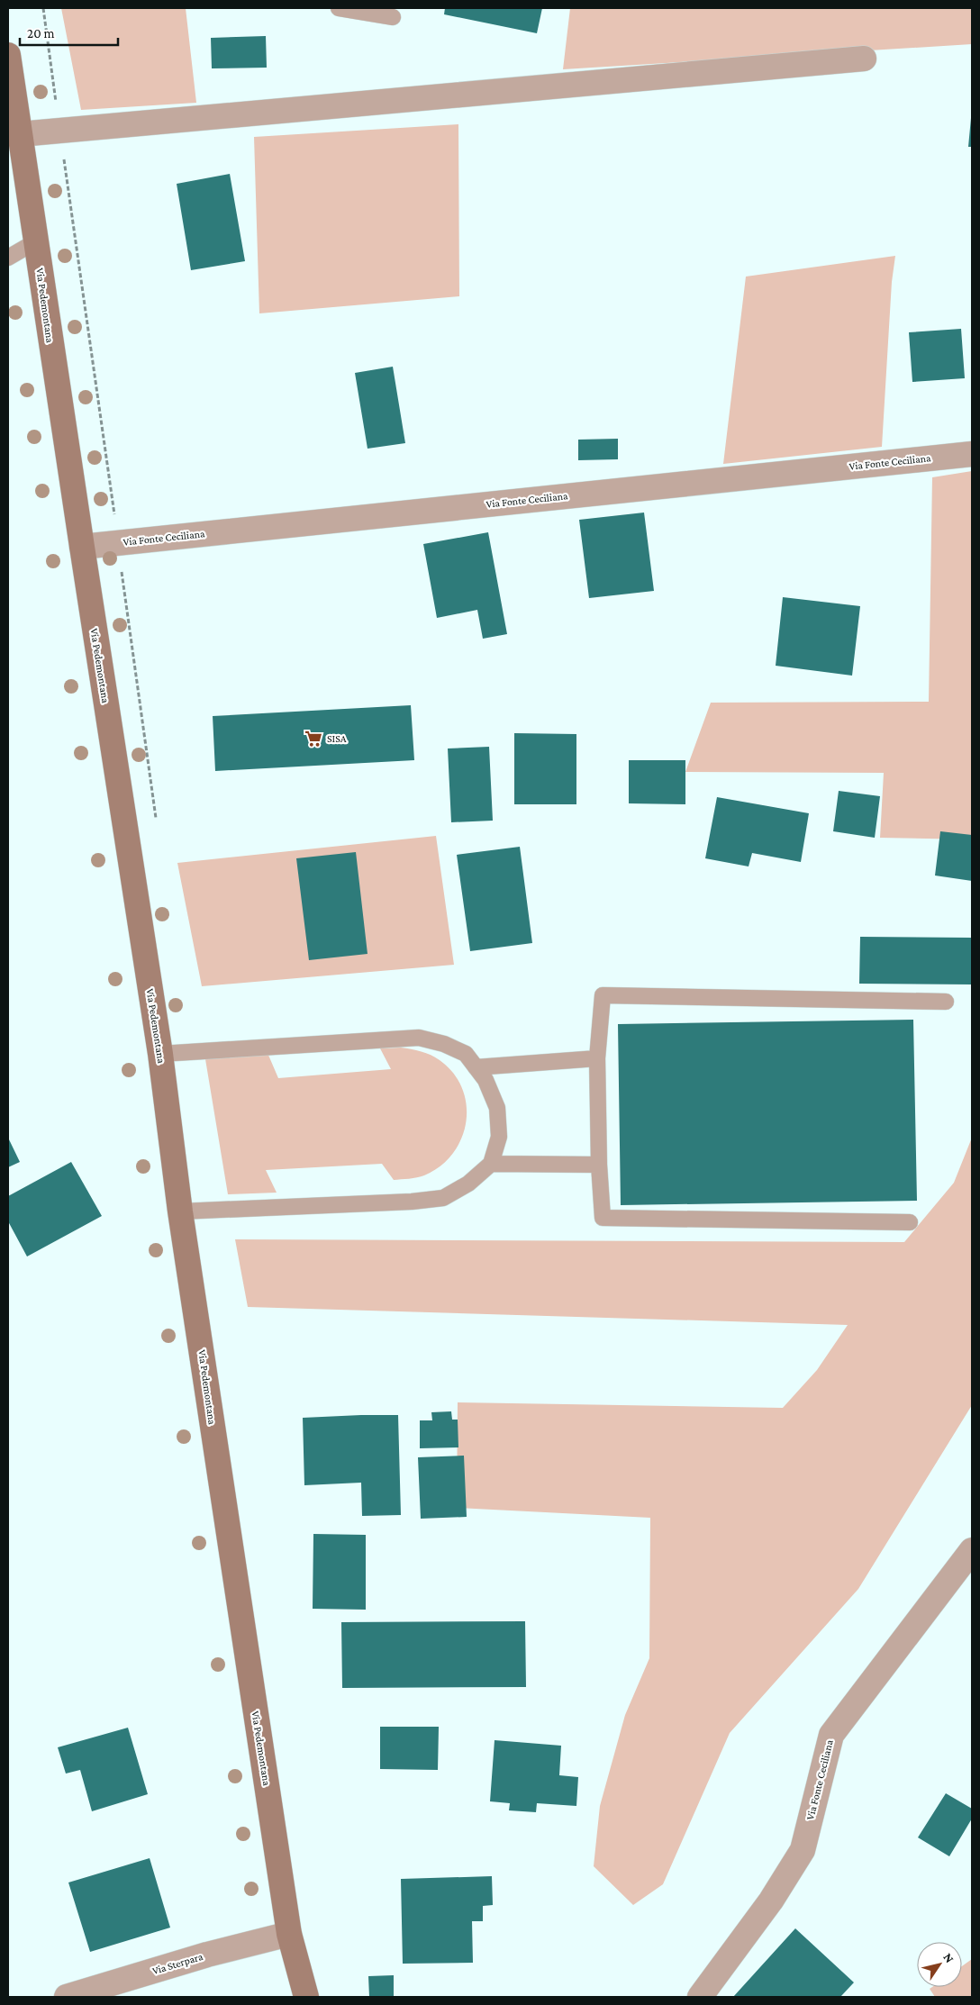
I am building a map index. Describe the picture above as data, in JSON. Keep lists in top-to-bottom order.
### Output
{
  "streets": {
    "street": ["Via Pedemontana", "Via Fonte Ceciliana", "Via Sterpara"]
  },
  "crossings": [
    ["Via Pedemontana", "Via Fonte Ceciliana"],
    ["Via Pedemontana", "Via Sterpara"]
  ],
  "places": {
    "supermarket": ["SISA"]
  },
  "scale_bar": "20 m",
  "north": "top right"
}
